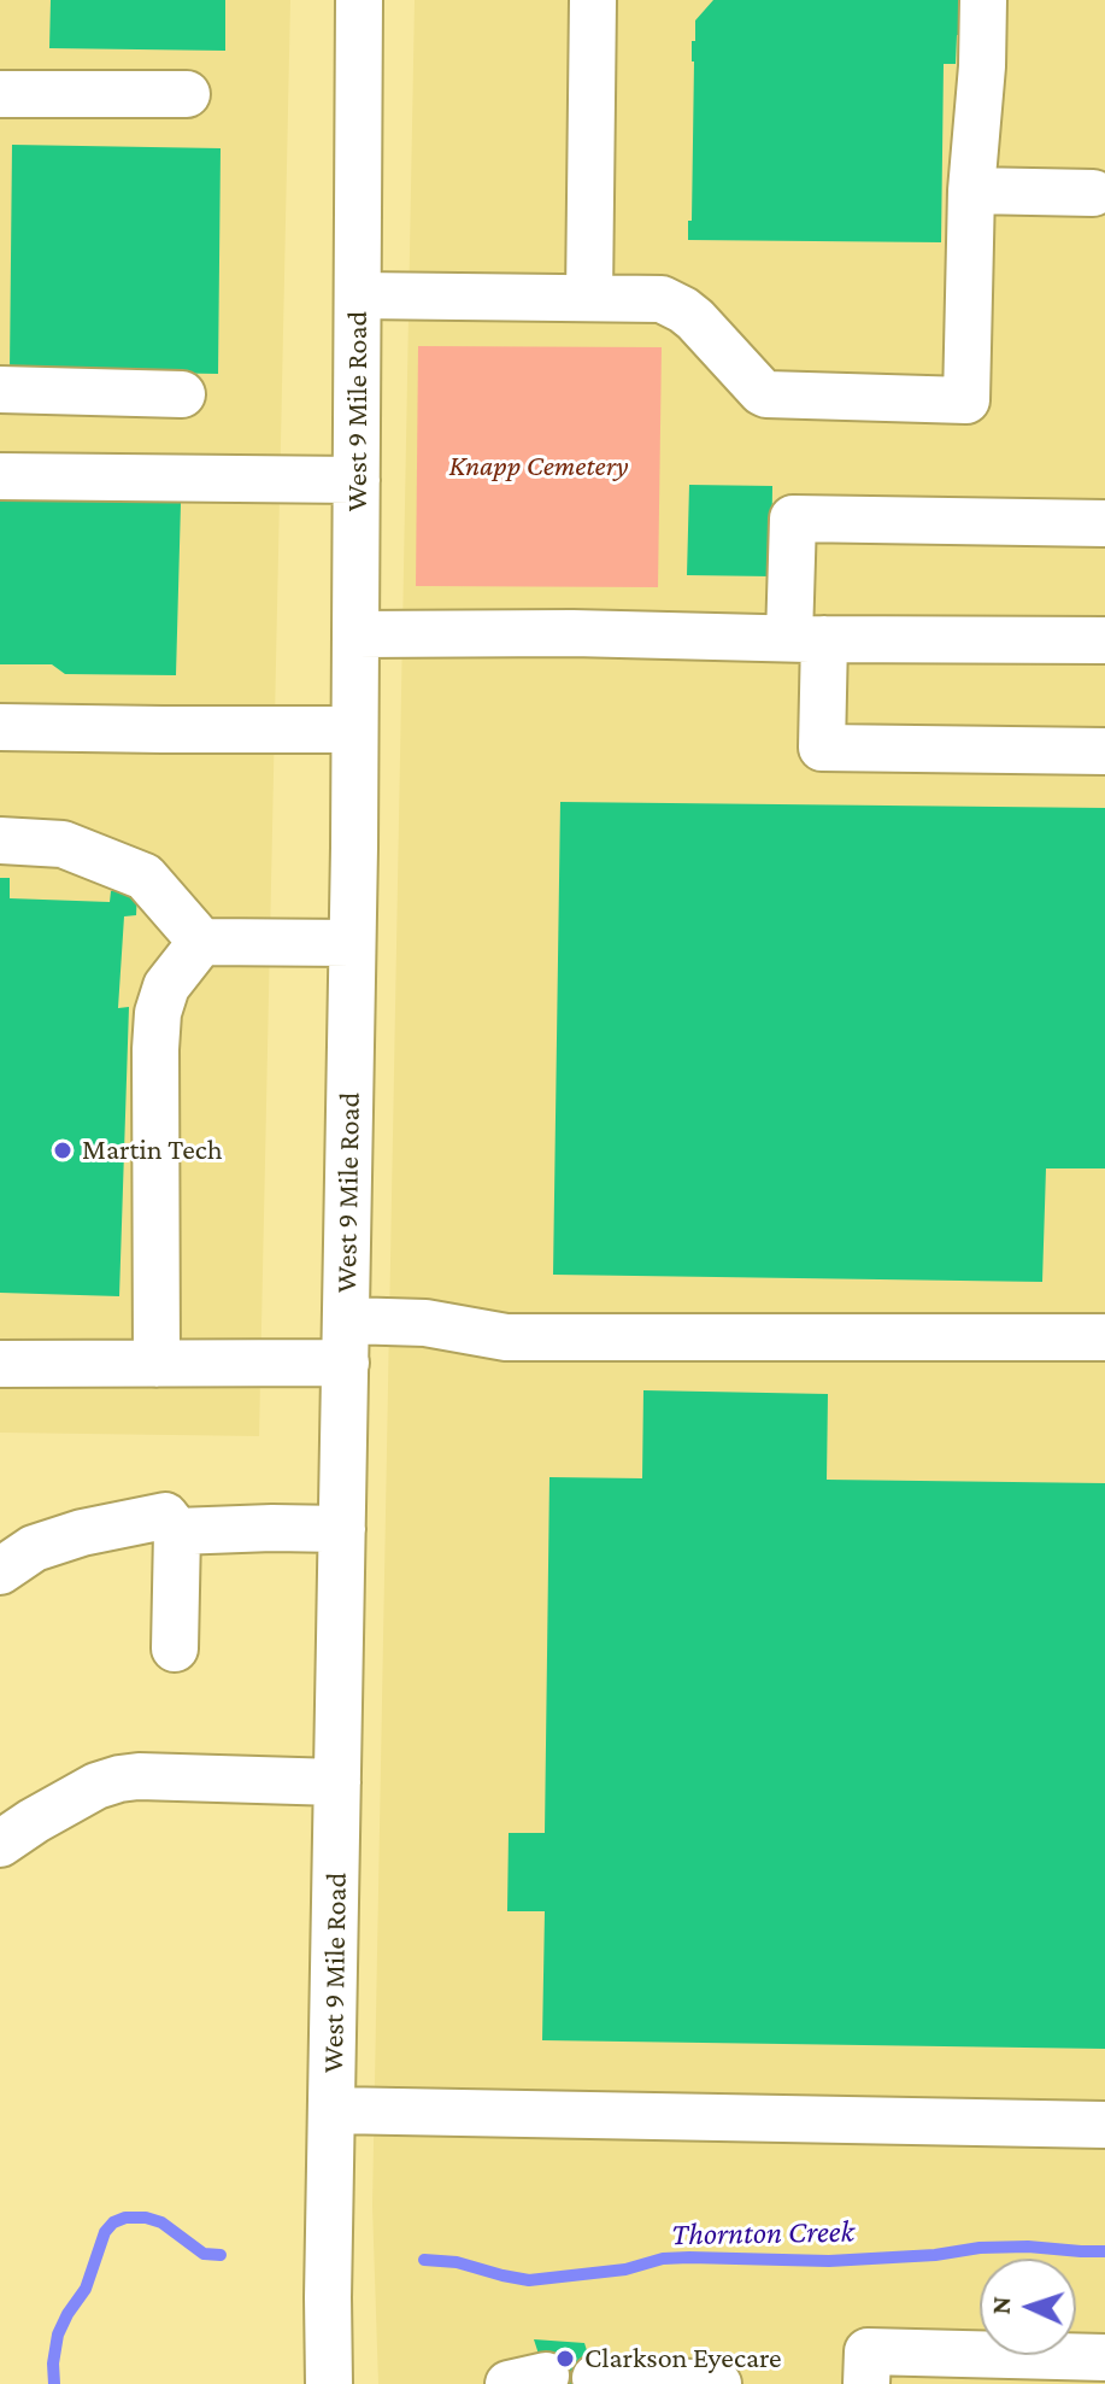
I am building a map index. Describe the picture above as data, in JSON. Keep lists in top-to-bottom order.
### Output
{
  "streets": {
    "street": ["West 9 Mile Road"]
  },
  "water": ["Thornton Creek"],
  "parks": ["Knapp Cemetery"],
  "places": ["Martin Tech", "Clarkson Eyecare"],
  "north": "left"
}
